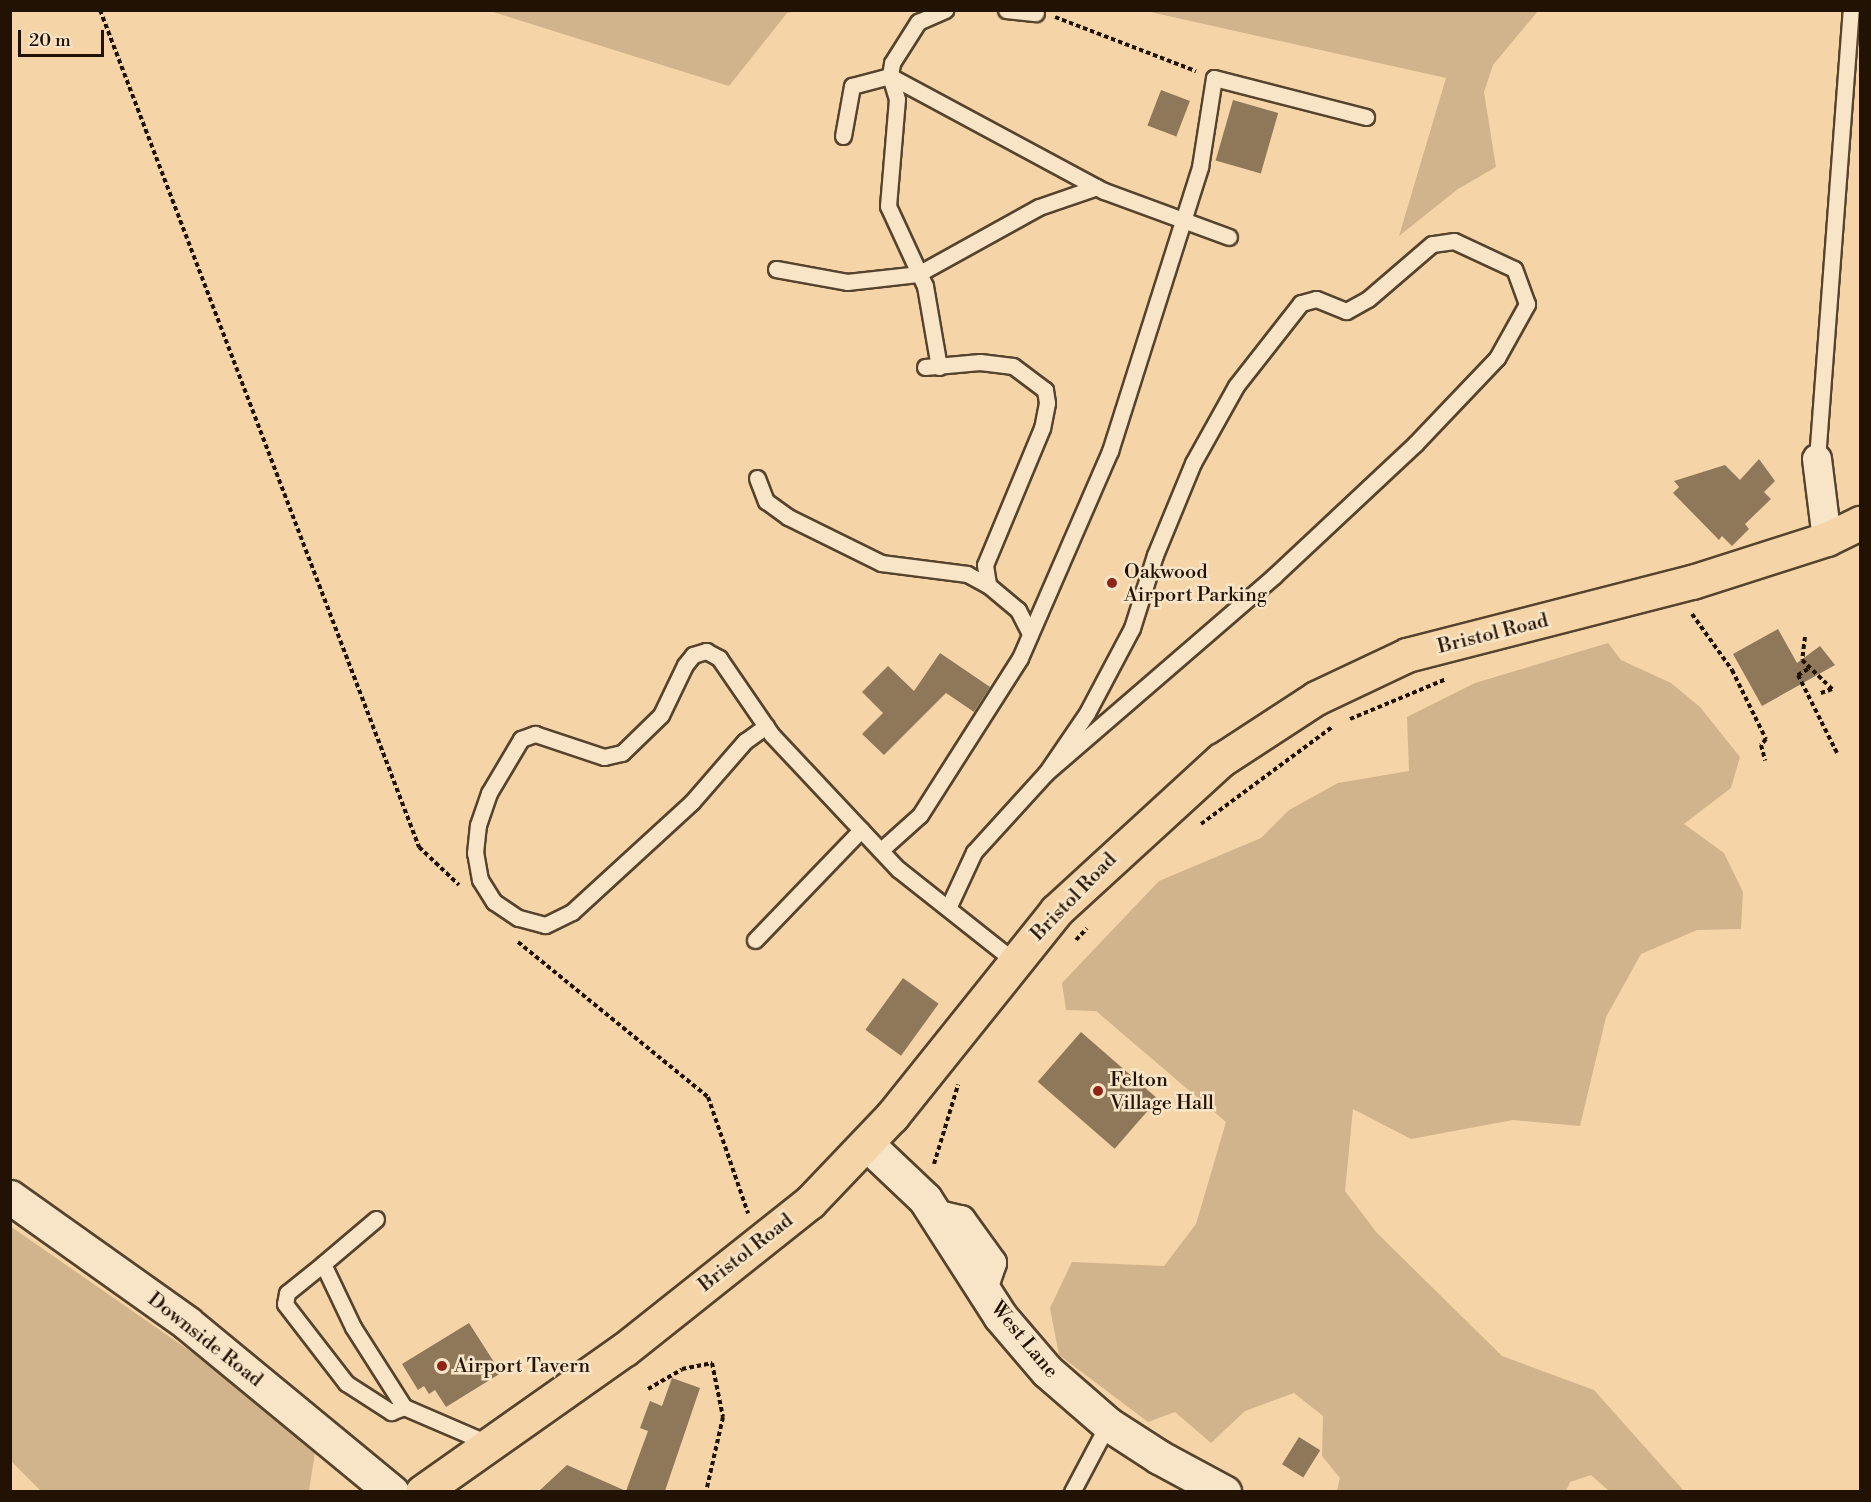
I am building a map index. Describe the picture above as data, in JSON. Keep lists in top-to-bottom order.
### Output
{
  "streets": {
    "highway": ["Bristol Road"],
    "street": ["Downside Road", "West Lane"]
  },
  "crossings": [
    ["Bristol Road", "West Lane"]
  ],
  "places": ["Oakwood Airport Parking", "Felton Village Hall", "Airport Tavern"],
  "scale_bar": "20 m"
}
